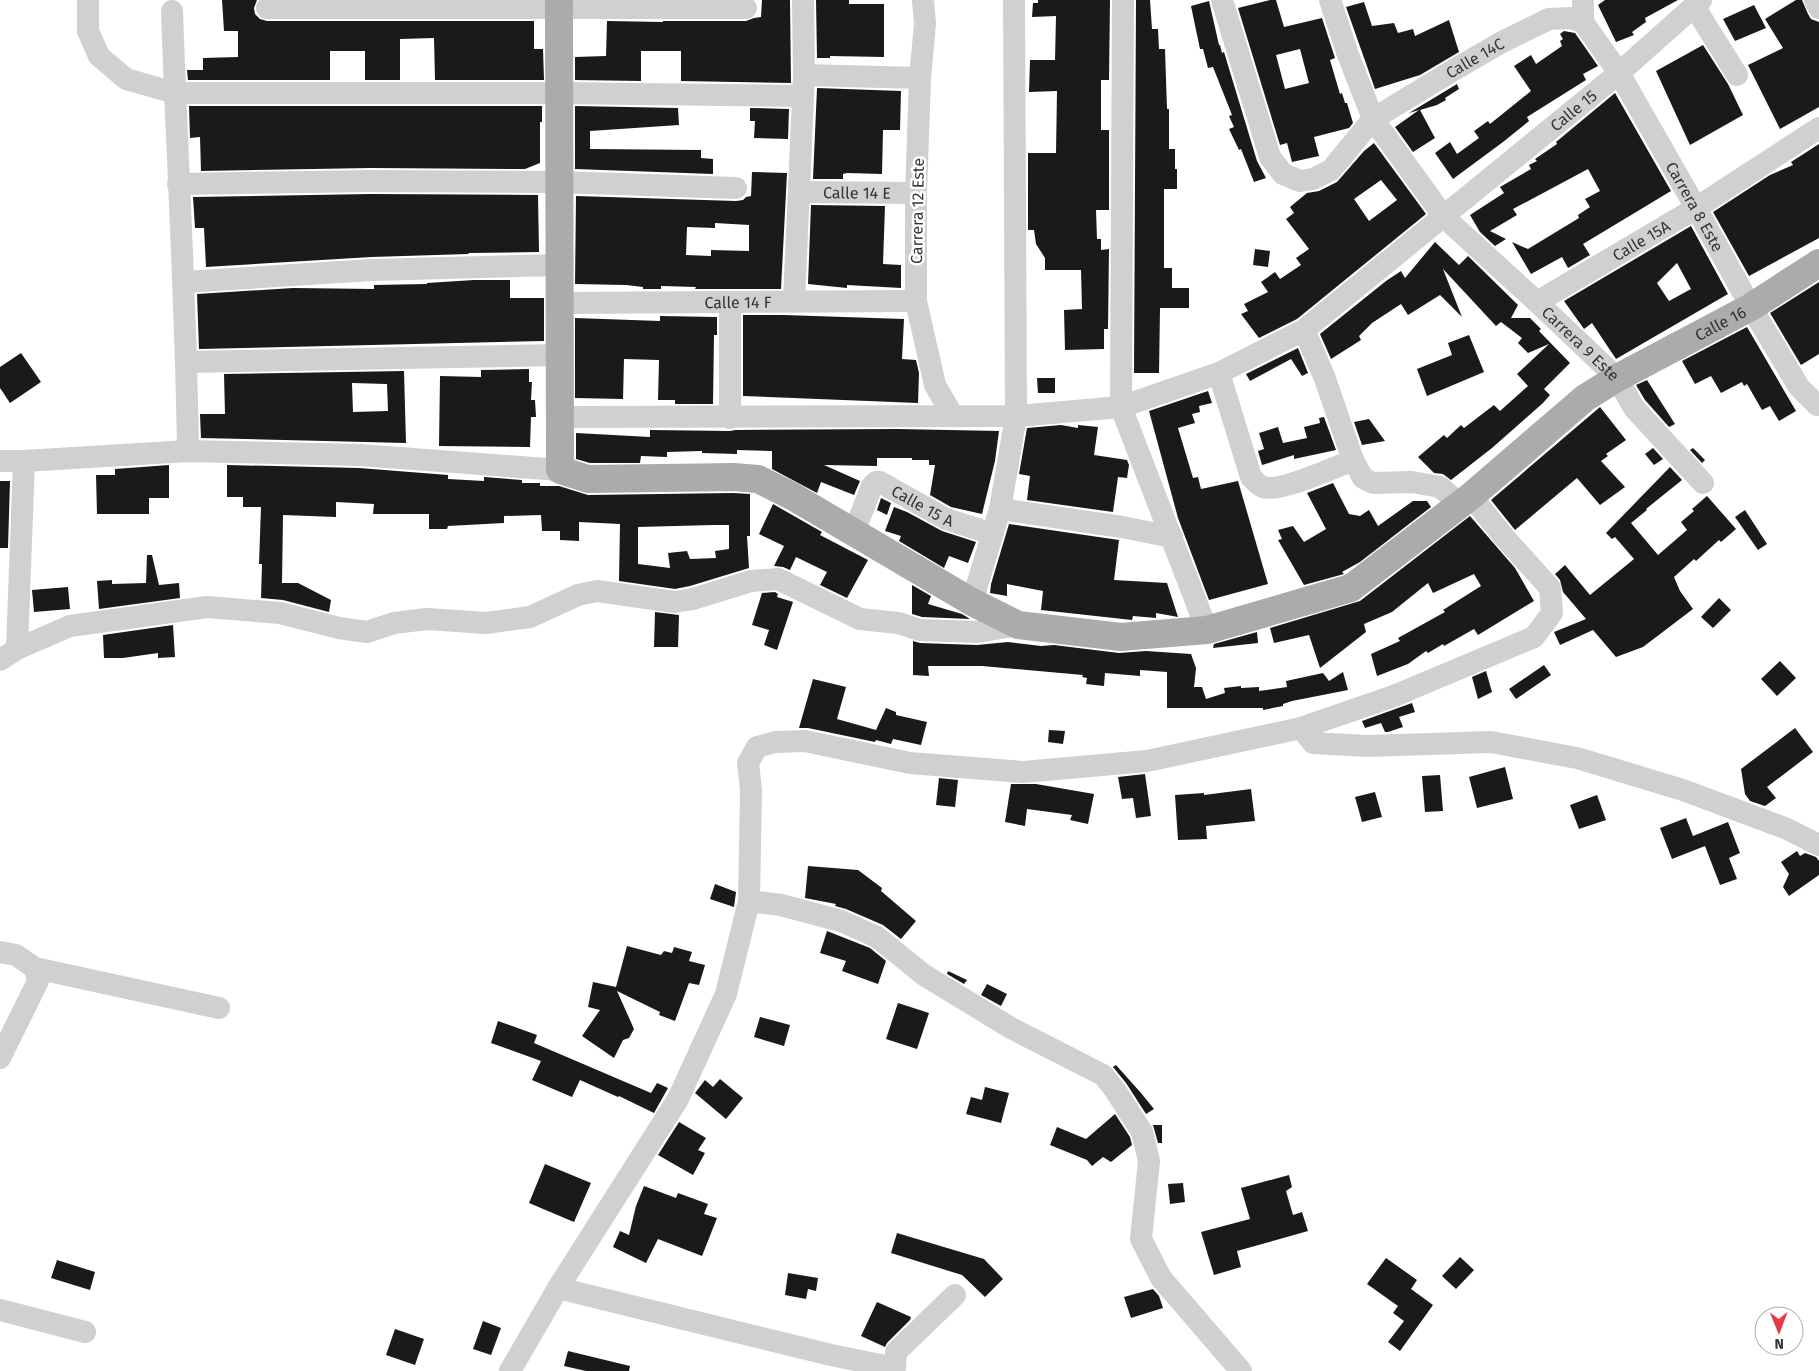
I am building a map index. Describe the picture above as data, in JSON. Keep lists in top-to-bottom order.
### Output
{
  "streets": {
    "main road": ["Calle 16"],
    "street": [
      "Calle 14C",
      "Calle 15",
      "Calle 14 E",
      "Carrera 8 Este",
      "Carrera 12 Este",
      "Calle 15A",
      "Calle 14 F",
      "Carrera 9 Este",
      "Calle 15 A"
    ]
  },
  "crossings": [
    ["Calle 14C", "Carrera 8 Este"],
    ["Calle 14C", "Carrera 9 Este"],
    ["Calle 15", "Carrera 8 Este"],
    ["Calle 15", "Carrera 12 Este"],
    ["Calle 15", "Carrera 9 Este"],
    ["Calle 14 E", "Carrera 12 Este"],
    ["Carrera 8 Este", "Calle 15A"],
    ["Carrera 8 Este", "Calle 16"],
    ["Carrera 12 Este", "Calle 14 F"],
    ["Calle 15A", "Carrera 9 Este"],
    ["Calle 16", "Carrera 9 Este"],
    ["Calle 16", "Calle 15 A"]
  ],
  "north": "bottom"
}
